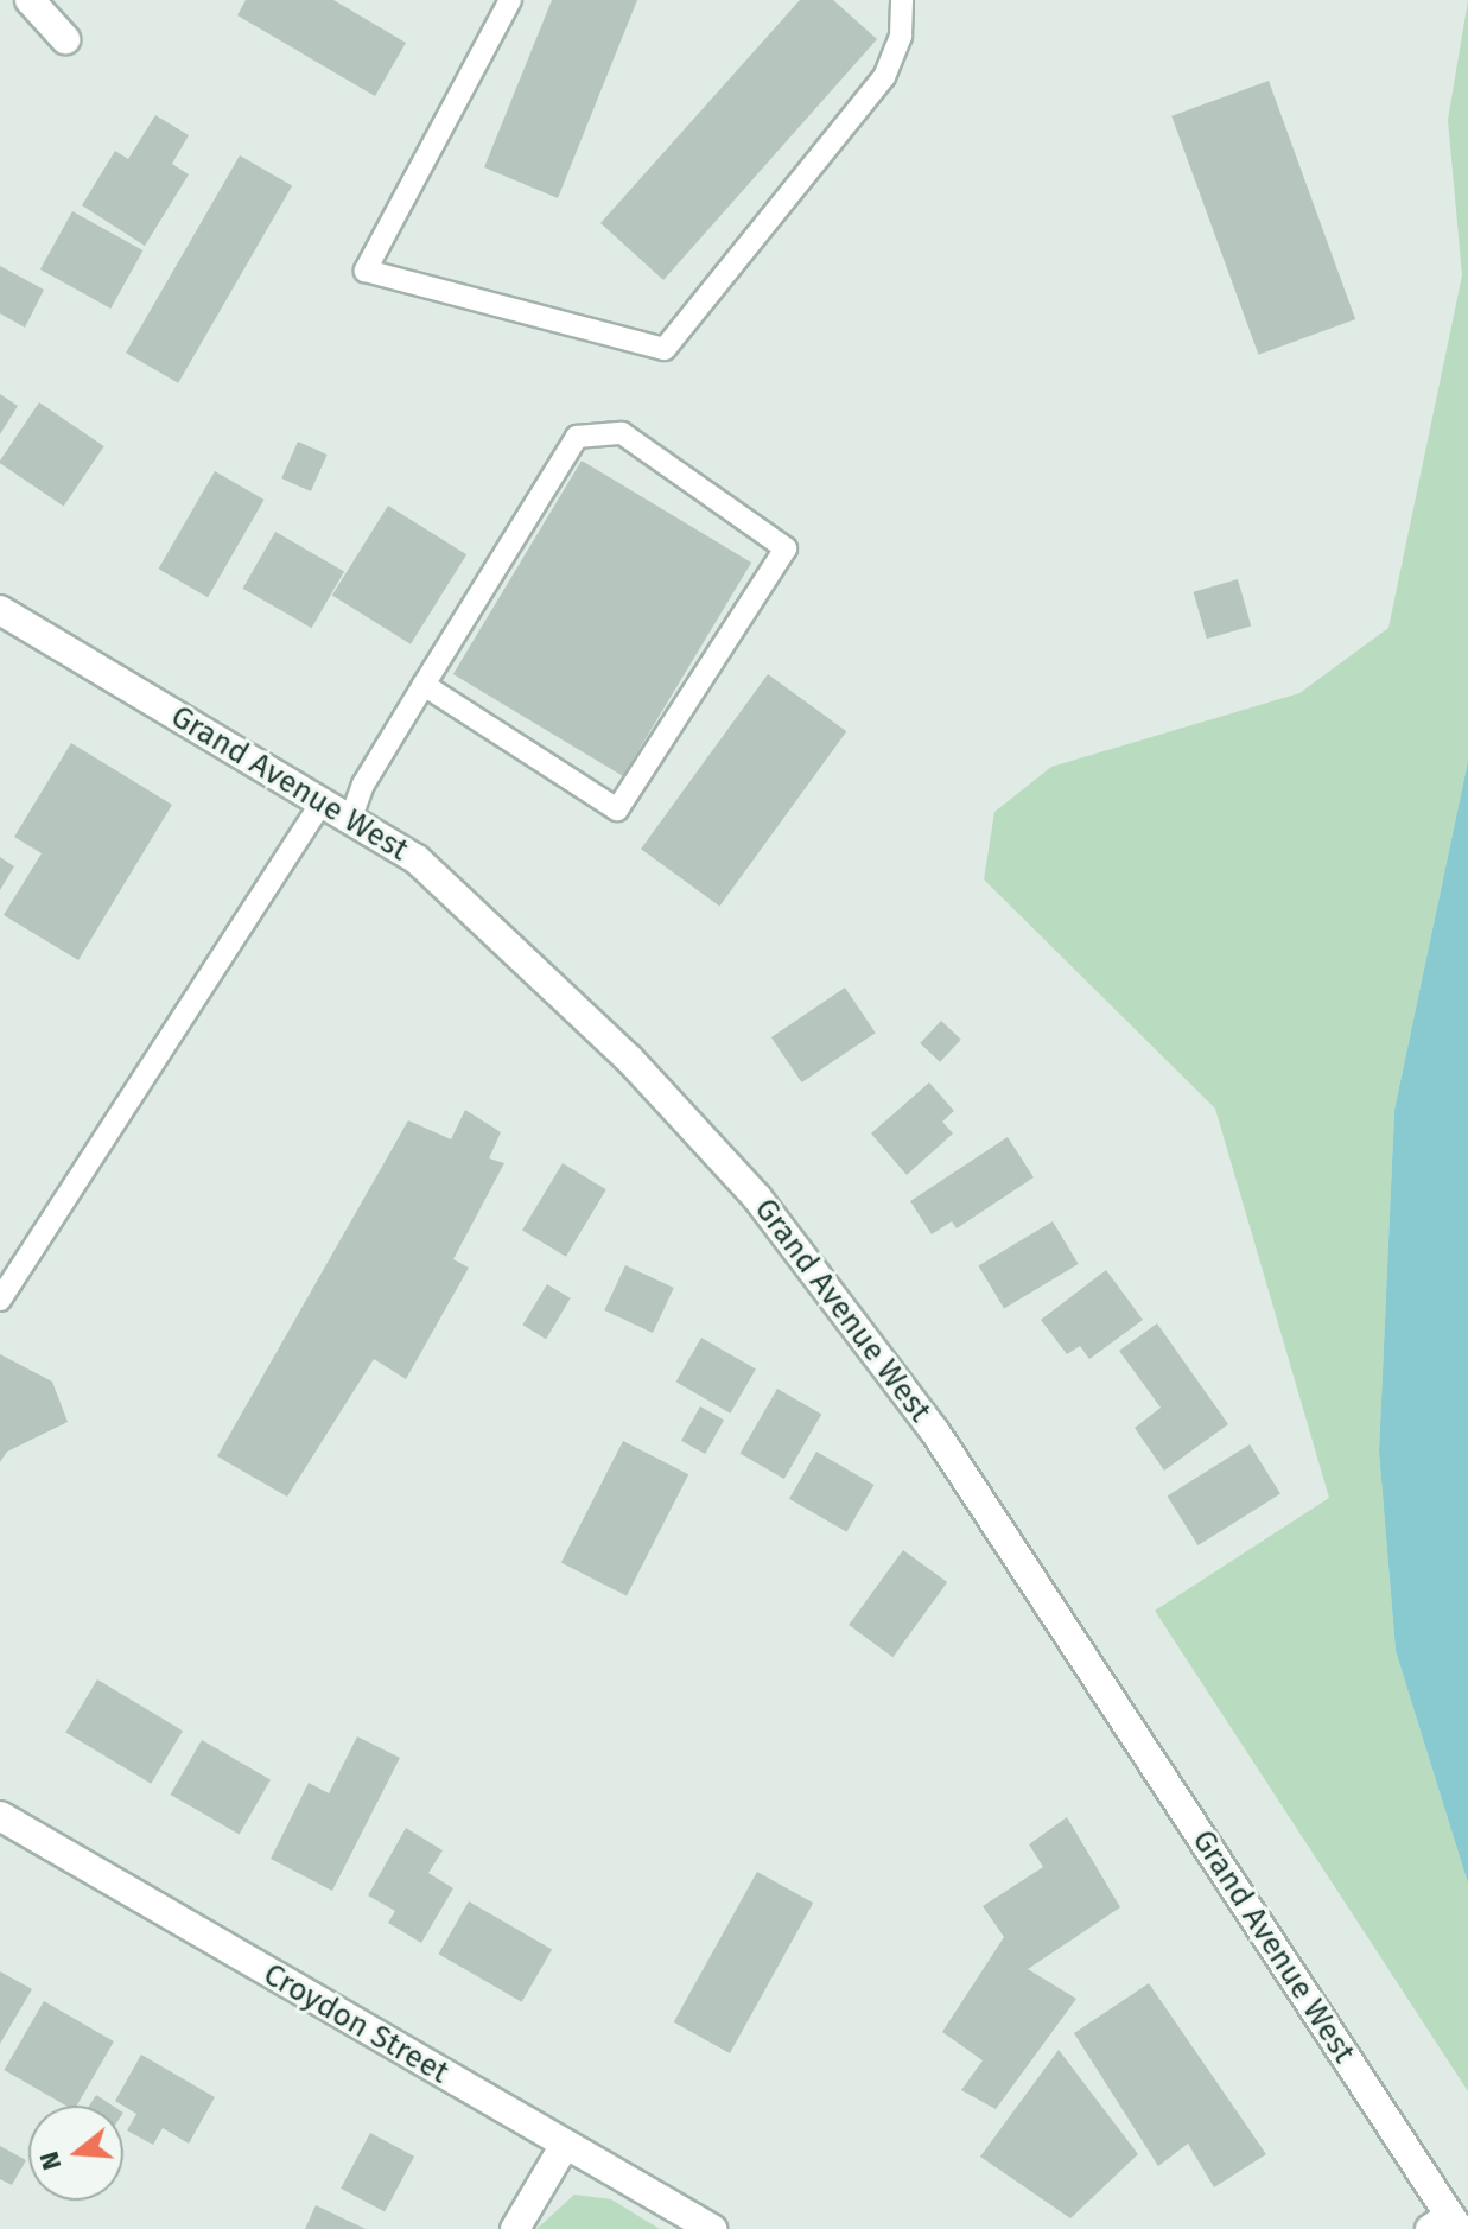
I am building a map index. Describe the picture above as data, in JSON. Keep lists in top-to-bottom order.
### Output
{
  "streets": {
    "main road": ["Grand Avenue West", "Croydon Street"]
  },
  "north": "left"
}
